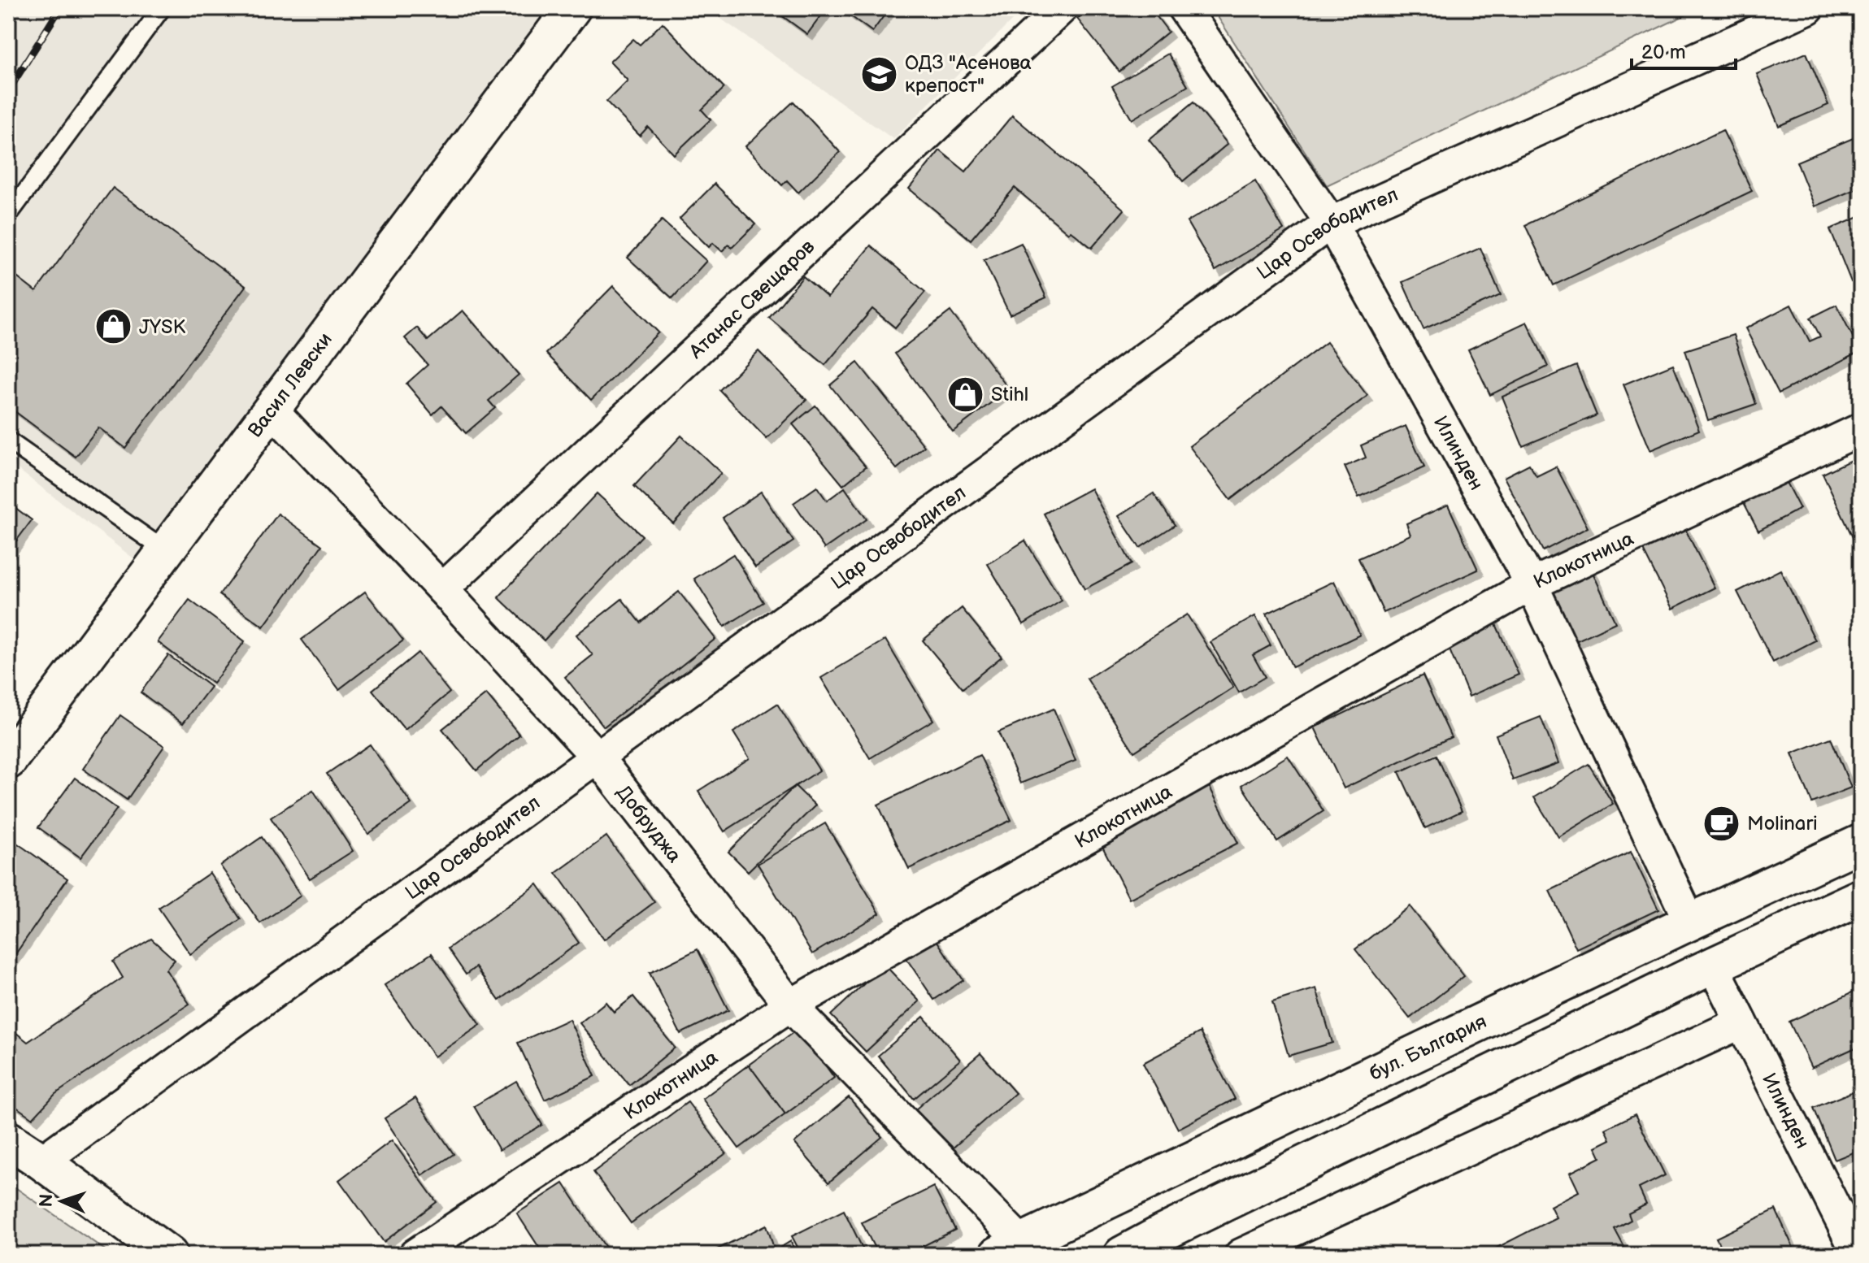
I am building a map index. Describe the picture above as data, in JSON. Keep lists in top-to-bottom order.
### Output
{
  "streets": {
    "main road": ["Васил Левски", "бул. България"],
    "street": [
      "Цар Освободител",
      "Атанас Свещаров",
      "Илинден",
      "Клокотница",
      "Добруджа"
    ]
  },
  "crossings": [
    ["Цар Освободител", "Илинден"],
    ["Цар Освободител", "Добруджа"],
    ["Атанас Свещаров", "Добруджа"],
    ["Васил Левски", "Добруджа"],
    ["Илинден", "Клокотница"],
    ["Илинден", "бул. България"],
    ["Клокотница", "Добруджа"],
    ["Добруджа", "бул. България"]
  ],
  "places": {
    "school or university": ["ОДЗ \"Асенова крепост\""],
    "shop": ["JYSK", "Stihl"],
    "cafe": ["Molinari"]
  },
  "scale_bar": "20 m",
  "north": "left"
}
